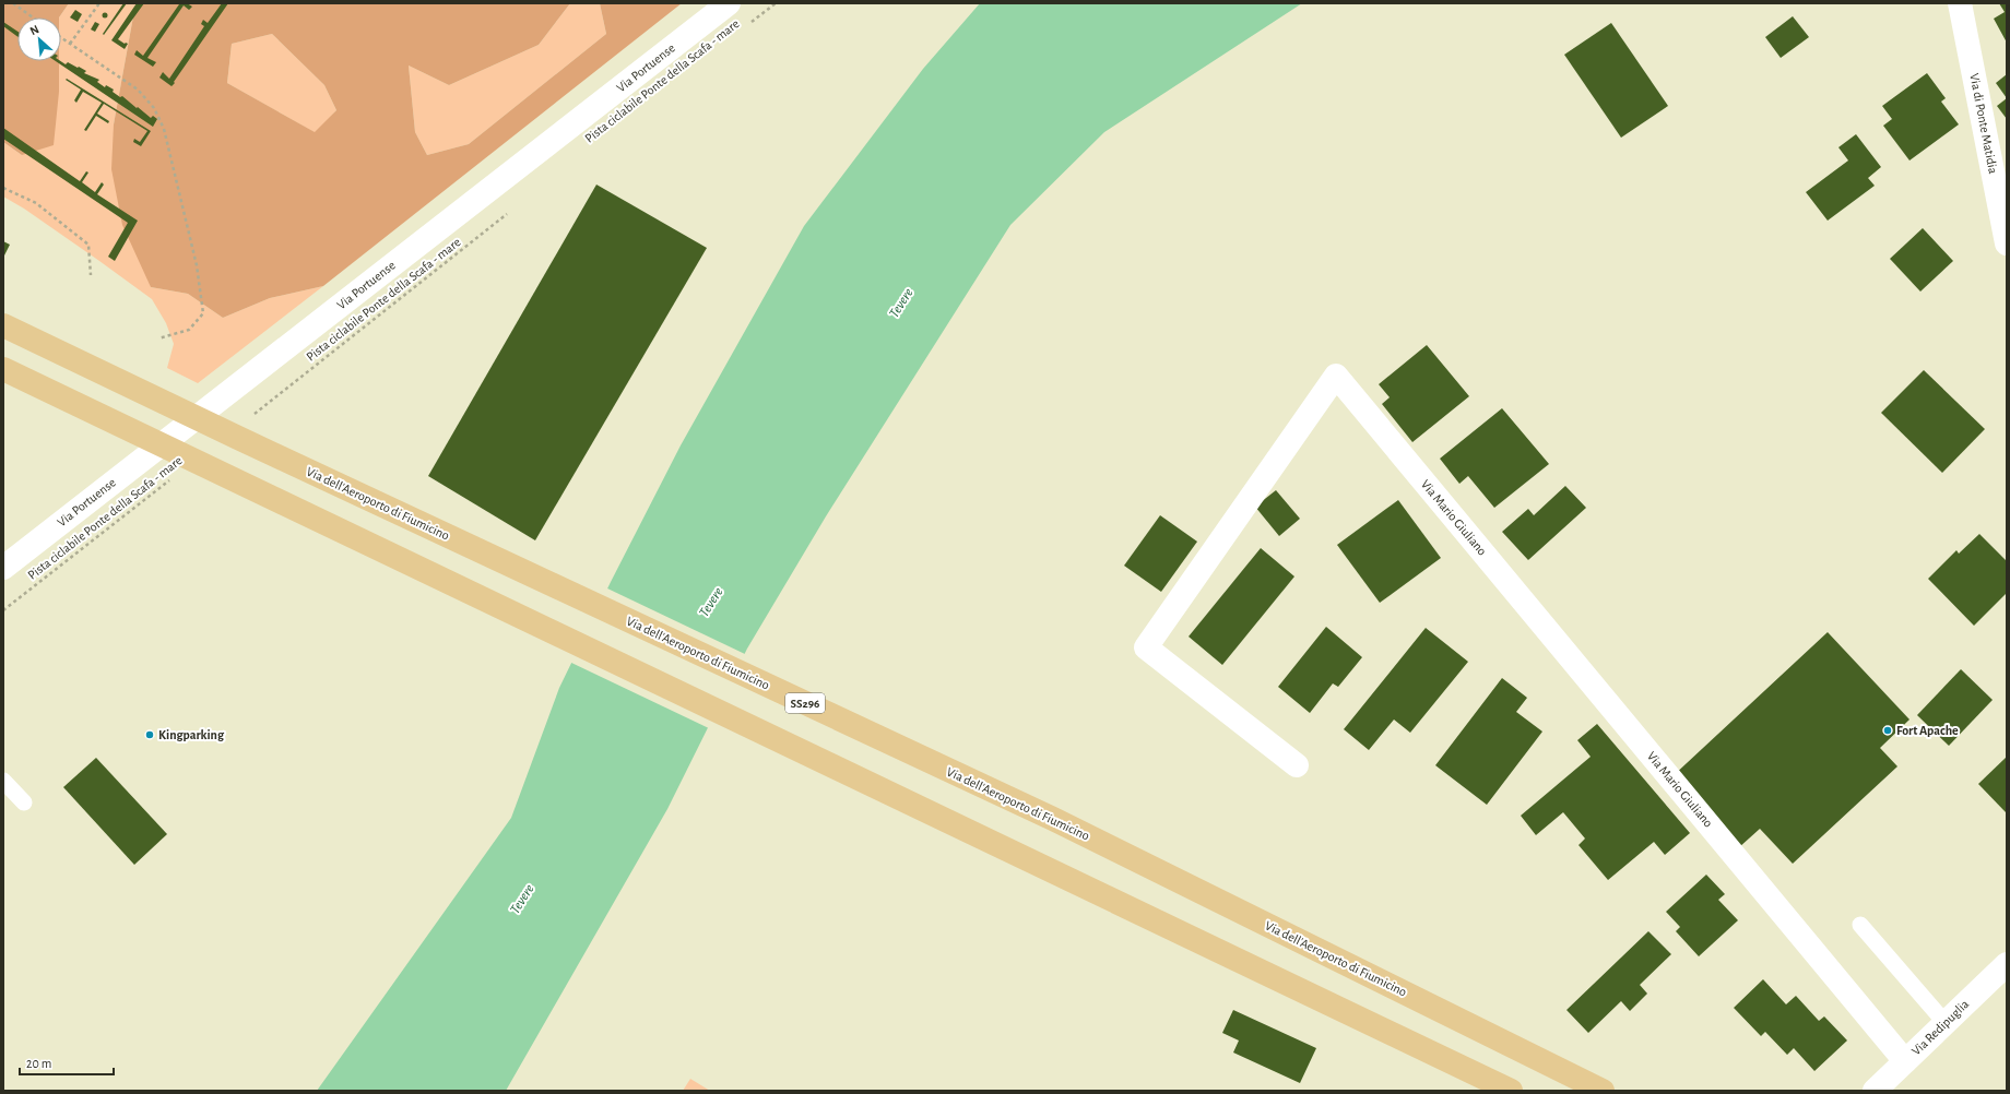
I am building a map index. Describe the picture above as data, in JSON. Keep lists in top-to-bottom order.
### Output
{
  "streets": {
    "main road": ["Via dell'Aeroporto di Fiumicino", "SS296"],
    "street": [
      "Via Portuense",
      "Via di Ponte Matidia",
      "Via Mario Giuliano",
      "Via Redipuglia"
    ],
    "path": ["Pista ciclabile Ponte della Scafa - mare"]
  },
  "crossings": [
    ["Via Mario Giuliano", "Via Redipuglia"]
  ],
  "water": ["Tevere"],
  "places": ["Fort Apache", "Kingparking"],
  "scale_bar": "20 m",
  "north": "top left"
}
